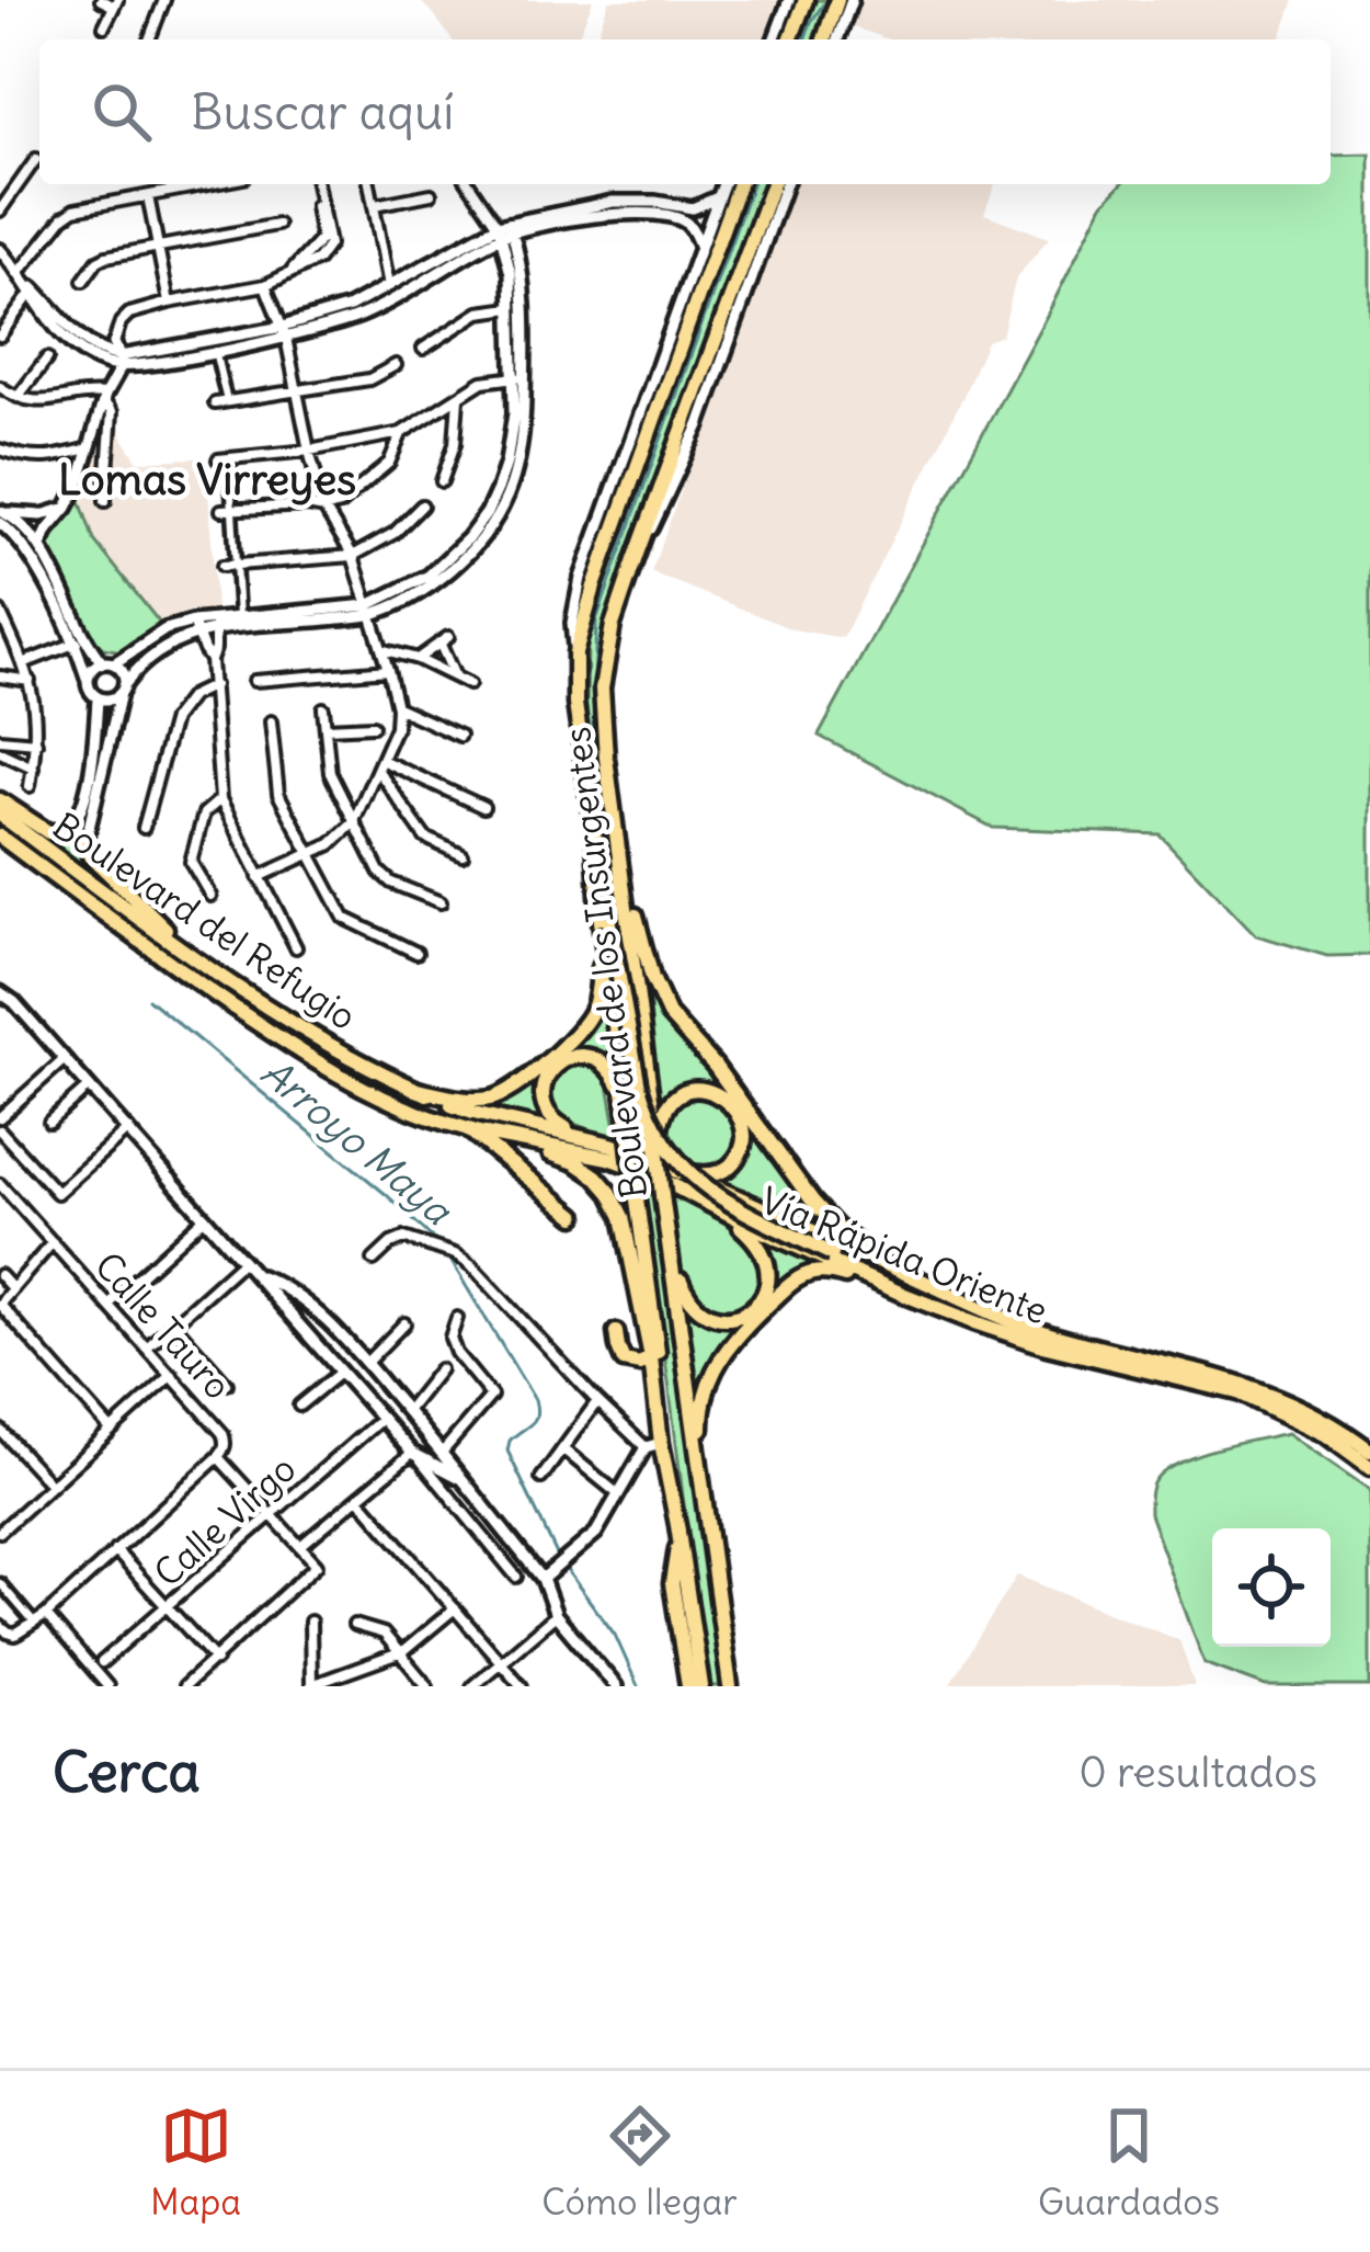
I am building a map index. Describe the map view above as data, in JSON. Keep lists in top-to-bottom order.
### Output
{
  "streets": {
    "main road": ["Boulevard del Refugio", "Boulevard de los Insurgentes", "Vía Rápida Oriente"],
    "street": ["Calle Tauro", "Calle Virgo"]
  },
  "crossings": [
    ["Boulevard del Refugio", "Vía Rápida Oriente"],
    ["Calle Tauro", "Calle Virgo"]
  ],
  "districts": ["Lomas Virreyes"],
  "water": ["Arroyo Maya"],
  "page": {
    "search": "Buscar aquí",
    "heading": ["Cerca", "0 resultados"],
    "nav": ["Mapa", "Cómo llegar", "Guardados"]
  }
}
